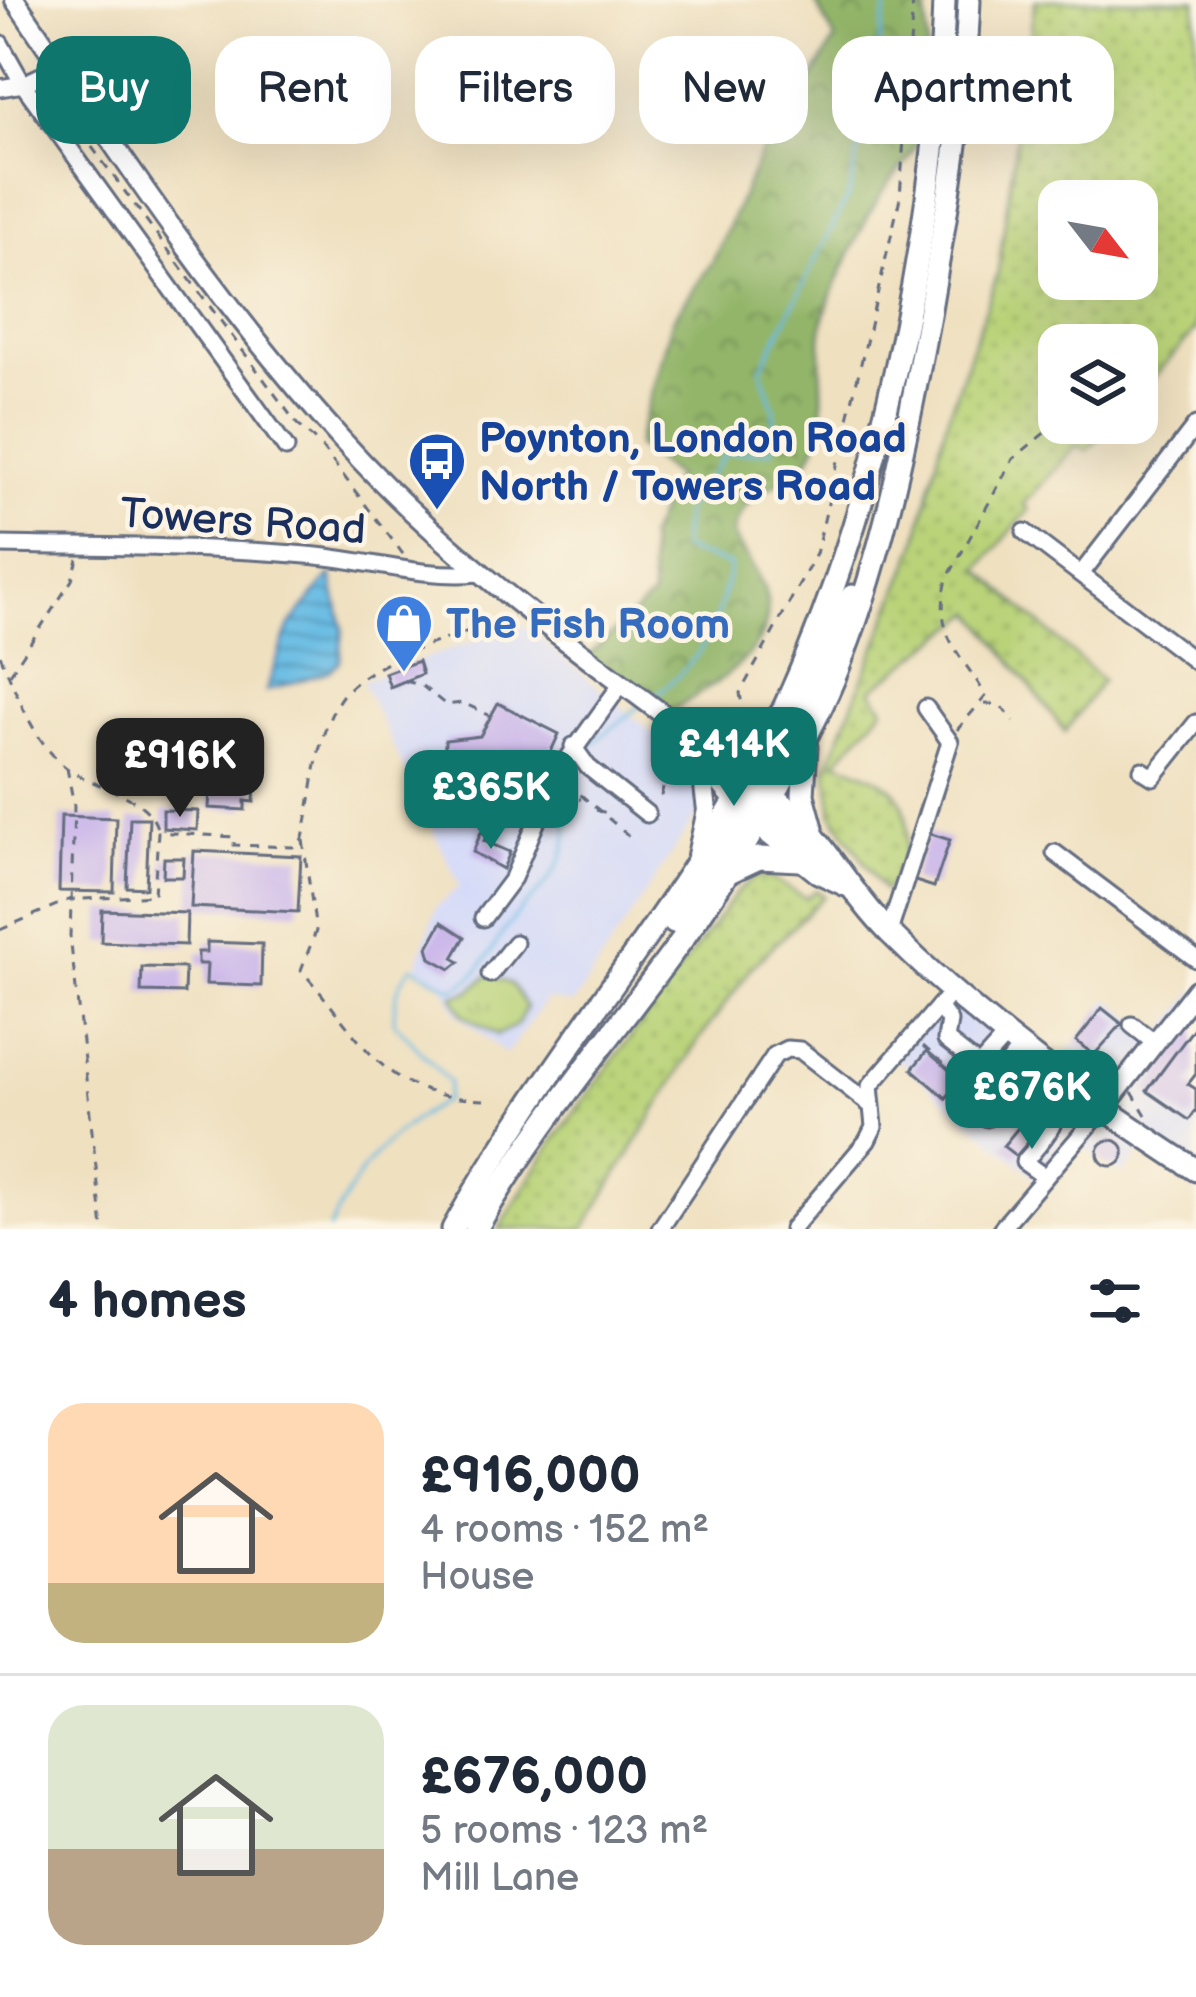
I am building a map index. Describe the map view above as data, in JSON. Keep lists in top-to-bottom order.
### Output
{
  "streets": {
    "street": ["Towers Road"]
  },
  "places": {
    "bus stop": ["Poynton, London Road North / Towers Road"],
    "shop": ["The Fish Room"]
  },
  "north": "bottom right",
  "page": {
    "chip": [
      "Buy",
      "Rent",
      "Filters",
      "New",
      "Apartment"
    ],
    "price": [
      "£414K",
      "£916K",
      "£365K",
      "£676K"
    ],
    "heading": "4 homes",
    "list": [
      {
        "name": "£916,000",
        "note": "4 rooms · 152 m² · House"
      },
      {
        "name": "£676,000",
        "note": "5 rooms · 123 m² · Mill Lane"
      }
    ]
  }
}
